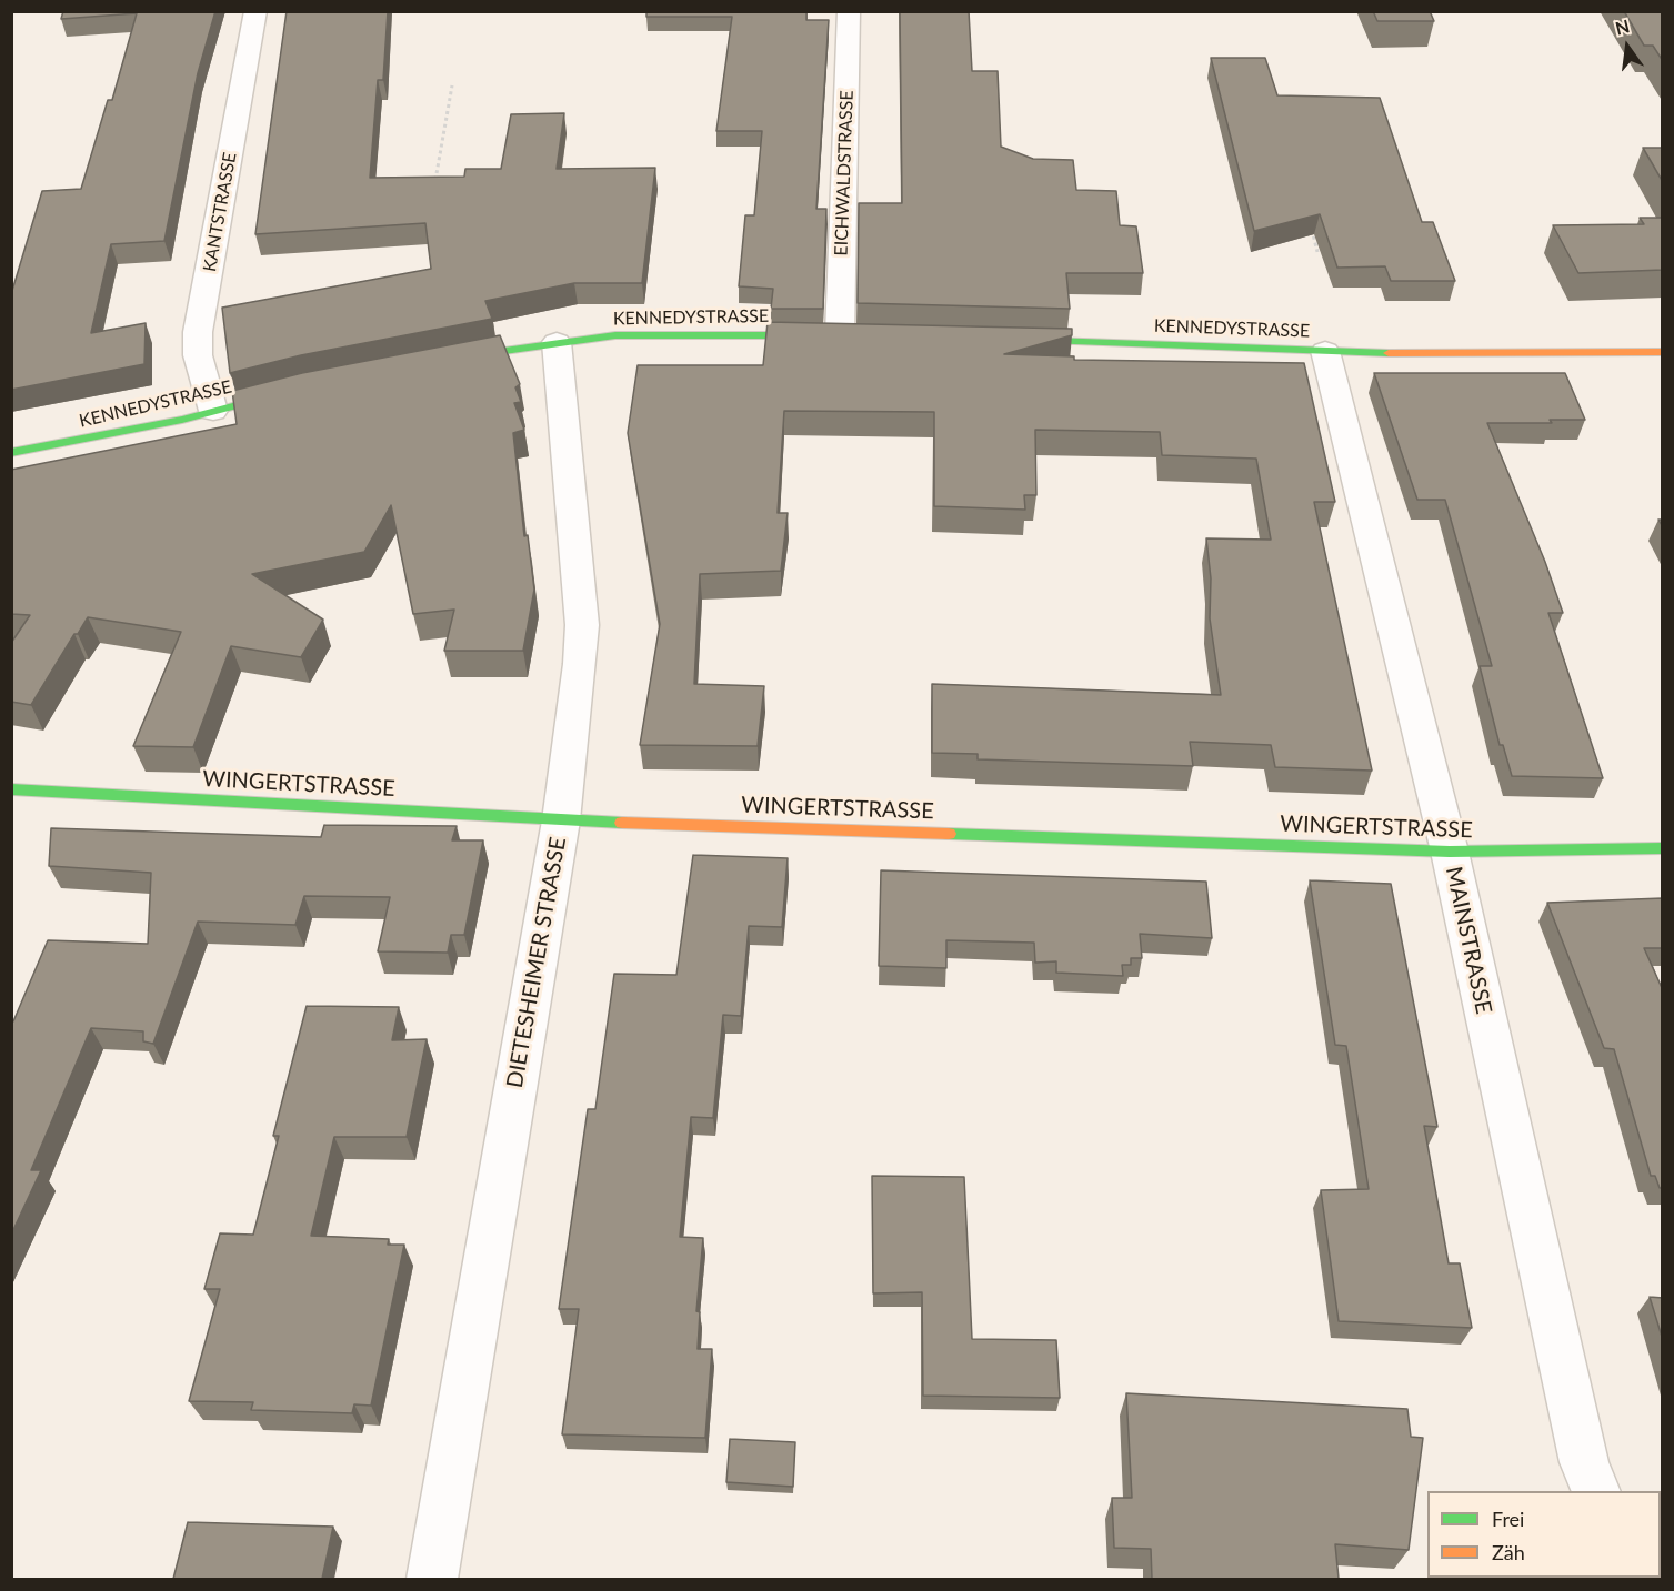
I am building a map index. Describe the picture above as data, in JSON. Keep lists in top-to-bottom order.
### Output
{
  "streets": {
    "main road": ["KENNEDYSTRASSE", "WINGERTSTRASSE"],
    "street": [
      "EICHWALDSTRASSE",
      "KANTSTRASSE",
      "MAINSTRASSE",
      "DIETESHEIMER STRASSE"
    ]
  },
  "crossings": [
    ["EICHWALDSTRASSE", "KENNEDYSTRASSE"],
    ["KANTSTRASSE", "KENNEDYSTRASSE"],
    ["KENNEDYSTRASSE", "MAINSTRASSE"],
    ["KENNEDYSTRASSE", "DIETESHEIMER STRASSE"],
    ["WINGERTSTRASSE", "MAINSTRASSE"],
    ["WINGERTSTRASSE", "DIETESHEIMER STRASSE"]
  ],
  "legend": ["Frei", "Zäh"],
  "north": "top"
}
